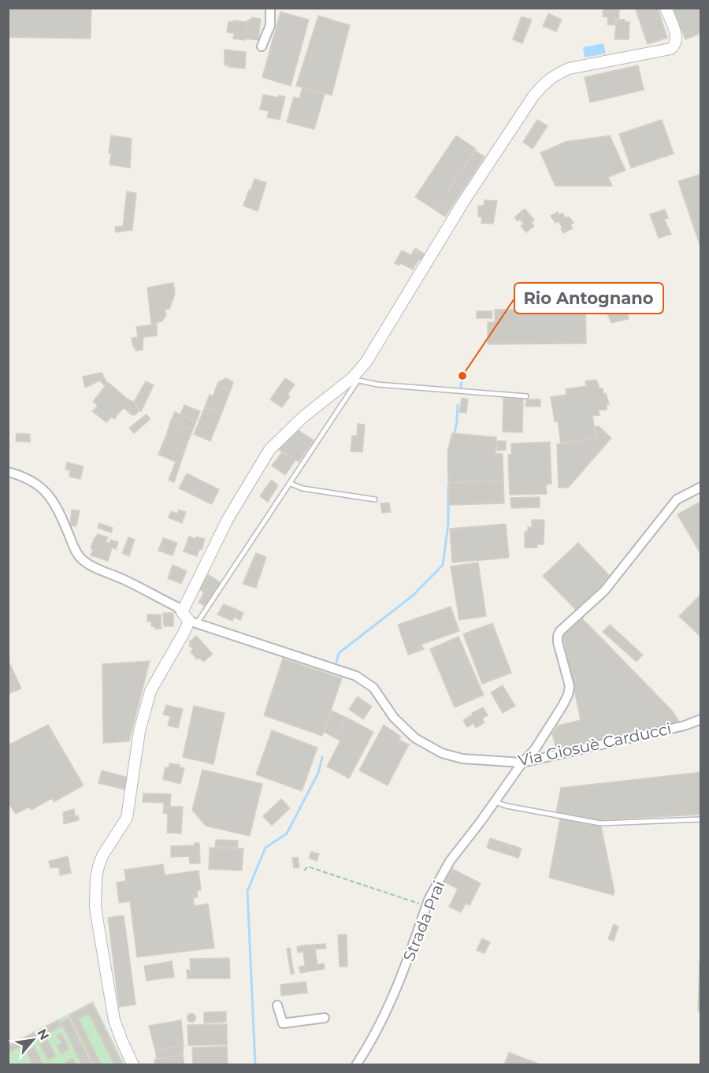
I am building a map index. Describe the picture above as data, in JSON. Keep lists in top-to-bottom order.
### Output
{
  "streets": {
    "street": ["Via Giosuè Carducci", "Strada Prai"]
  },
  "crossings": [
    ["Via Giosuè Carducci", "Strada Prai"]
  ],
  "places": ["Rio Antognano"],
  "north": "top right"
}
